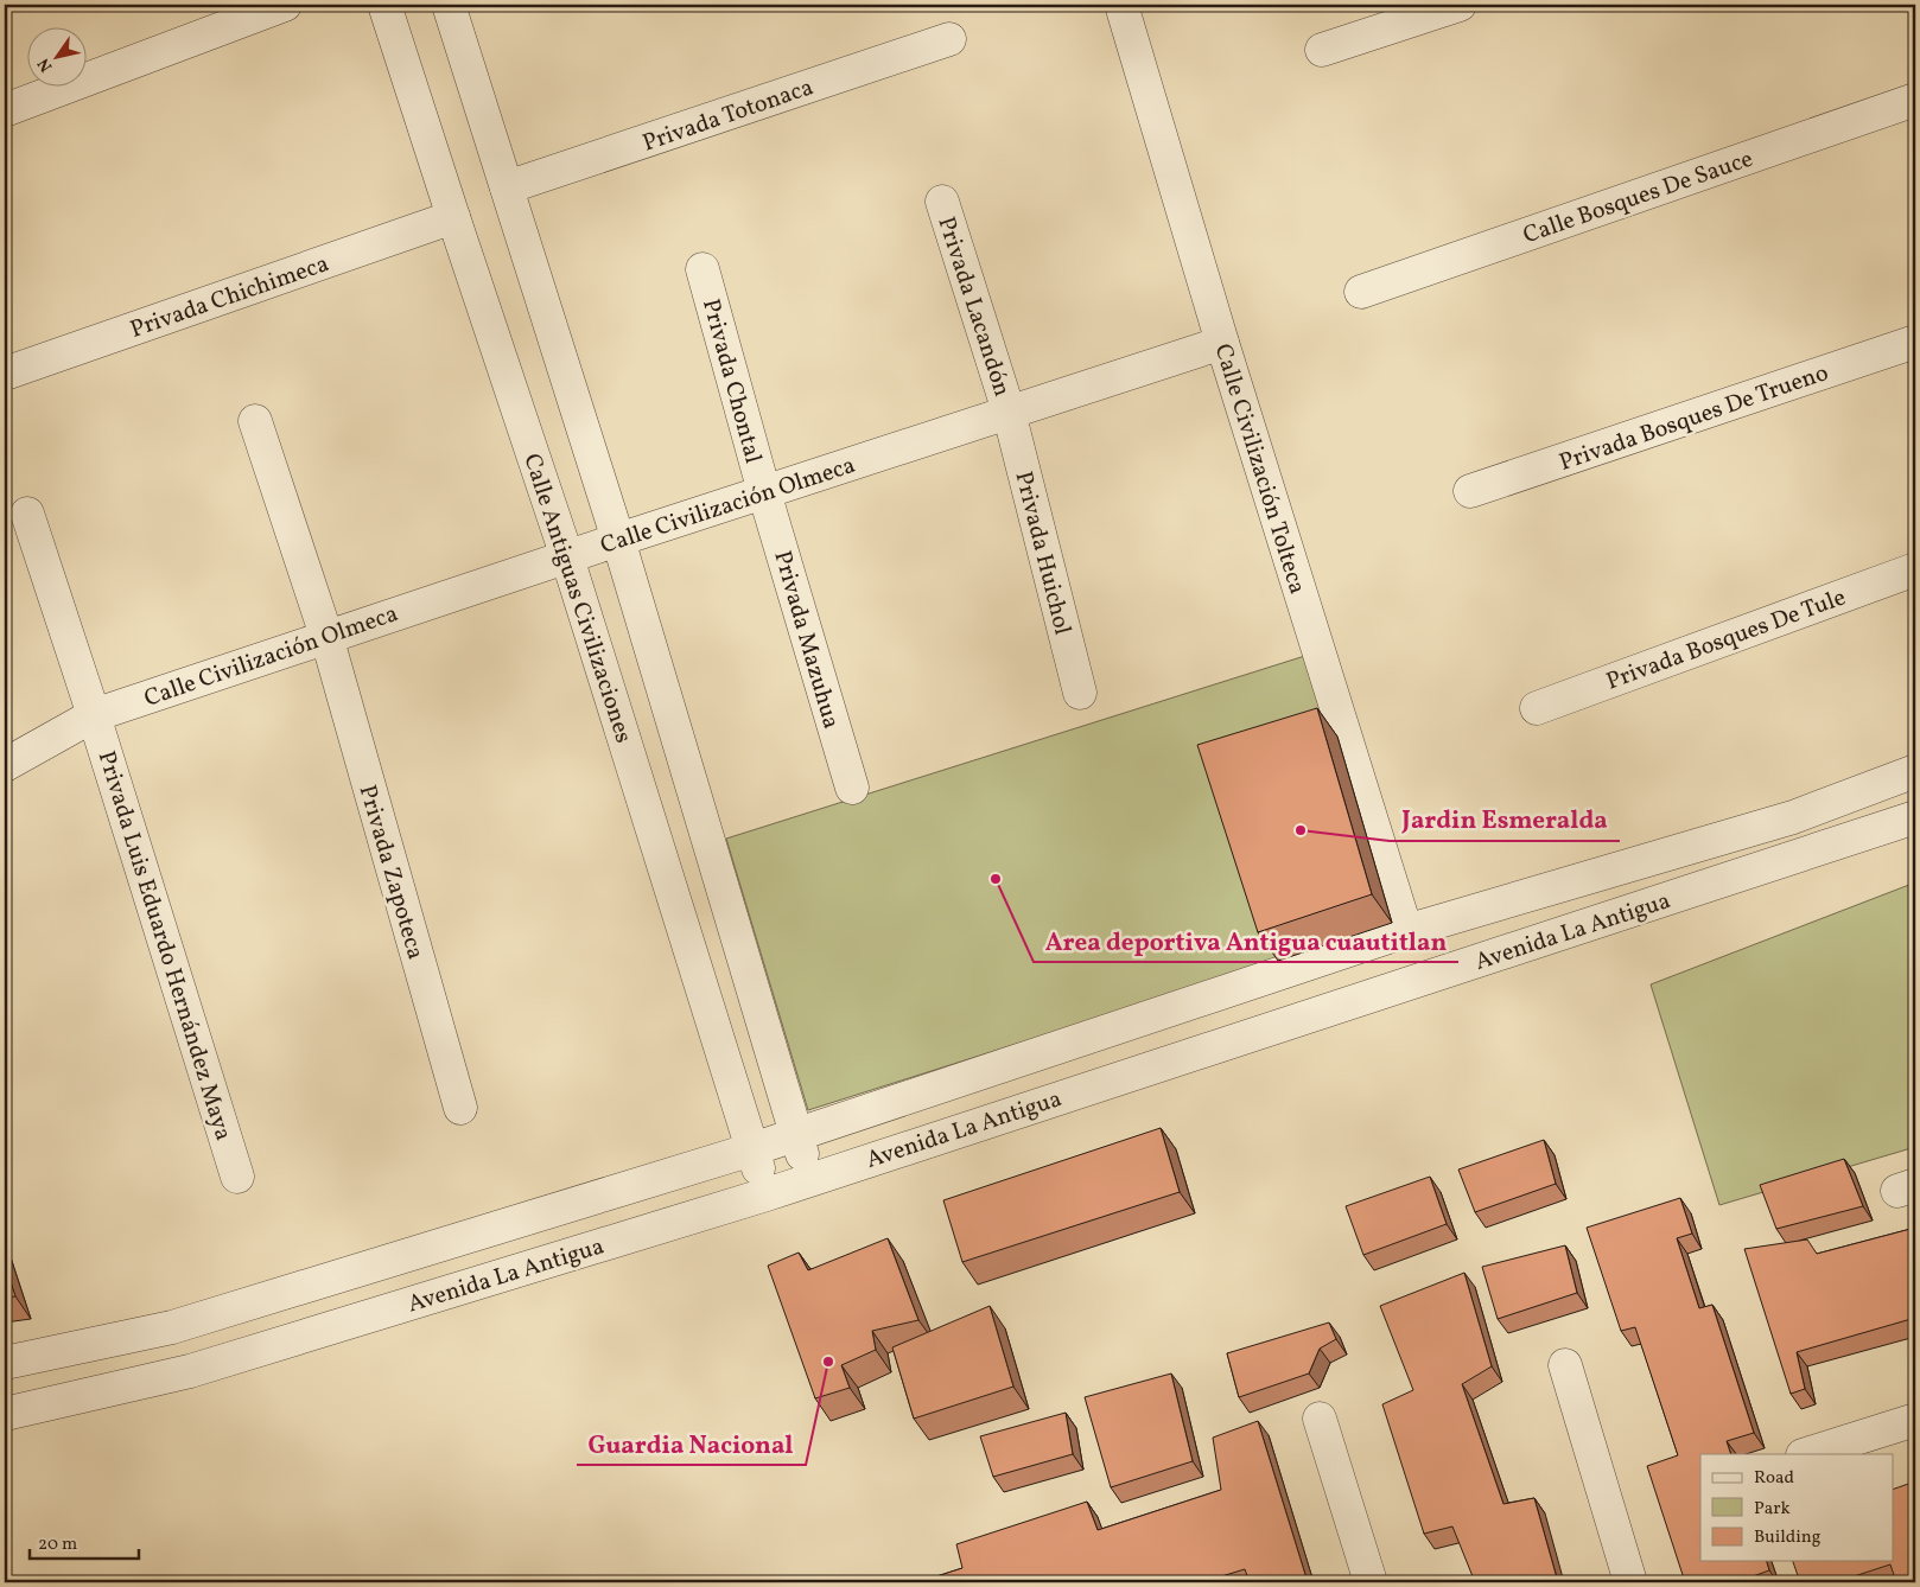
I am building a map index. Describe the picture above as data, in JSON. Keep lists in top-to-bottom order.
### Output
{
  "streets": {
    "street": [
      "Privada Totonaca",
      "Calle Bosques De Sauce",
      "Privada Chichimeca",
      "Privada Lacandón",
      "Privada Chontal",
      "Privada Bosques De Trueno",
      "Calle Civilización Tolteca",
      "Calle Civilización Olmeca",
      "Privada Huichol",
      "Calle Antiguas Civilizaciones",
      "Privada Bosques De Tule",
      "Privada Mazuhua",
      "Privada Zapoteca",
      "Avenida La Antigua",
      "Privada Luis Eduardo Hernández Maya"
    ]
  },
  "crossings": [
    ["Privada Chichimeca", "Calle Antiguas Civilizaciones"],
    ["Privada Lacandón", "Calle Civilización Olmeca"],
    ["Privada Lacandón", "Privada Huichol"],
    ["Privada Chontal", "Calle Civilización Olmeca"],
    ["Privada Chontal", "Privada Mazuhua"],
    ["Calle Civilización Tolteca", "Calle Civilización Olmeca"],
    ["Calle Civilización Tolteca", "Avenida La Antigua"],
    ["Calle Civilización Olmeca", "Privada Huichol"],
    ["Calle Civilización Olmeca", "Calle Antiguas Civilizaciones"],
    ["Calle Civilización Olmeca", "Privada Mazuhua"],
    ["Calle Civilización Olmeca", "Privada Zapoteca"],
    ["Calle Civilización Olmeca", "Privada Luis Eduardo Hernández Maya"],
    ["Calle Antiguas Civilizaciones", "Avenida La Antigua"]
  ],
  "places": ["Jardin Esmeralda", "Area deportiva Antigua cuautitlan", "Guardia Nacional"],
  "legend": ["Road", "Park", "Building"],
  "scale_bar": "20 m",
  "north": "bottom left"
}
